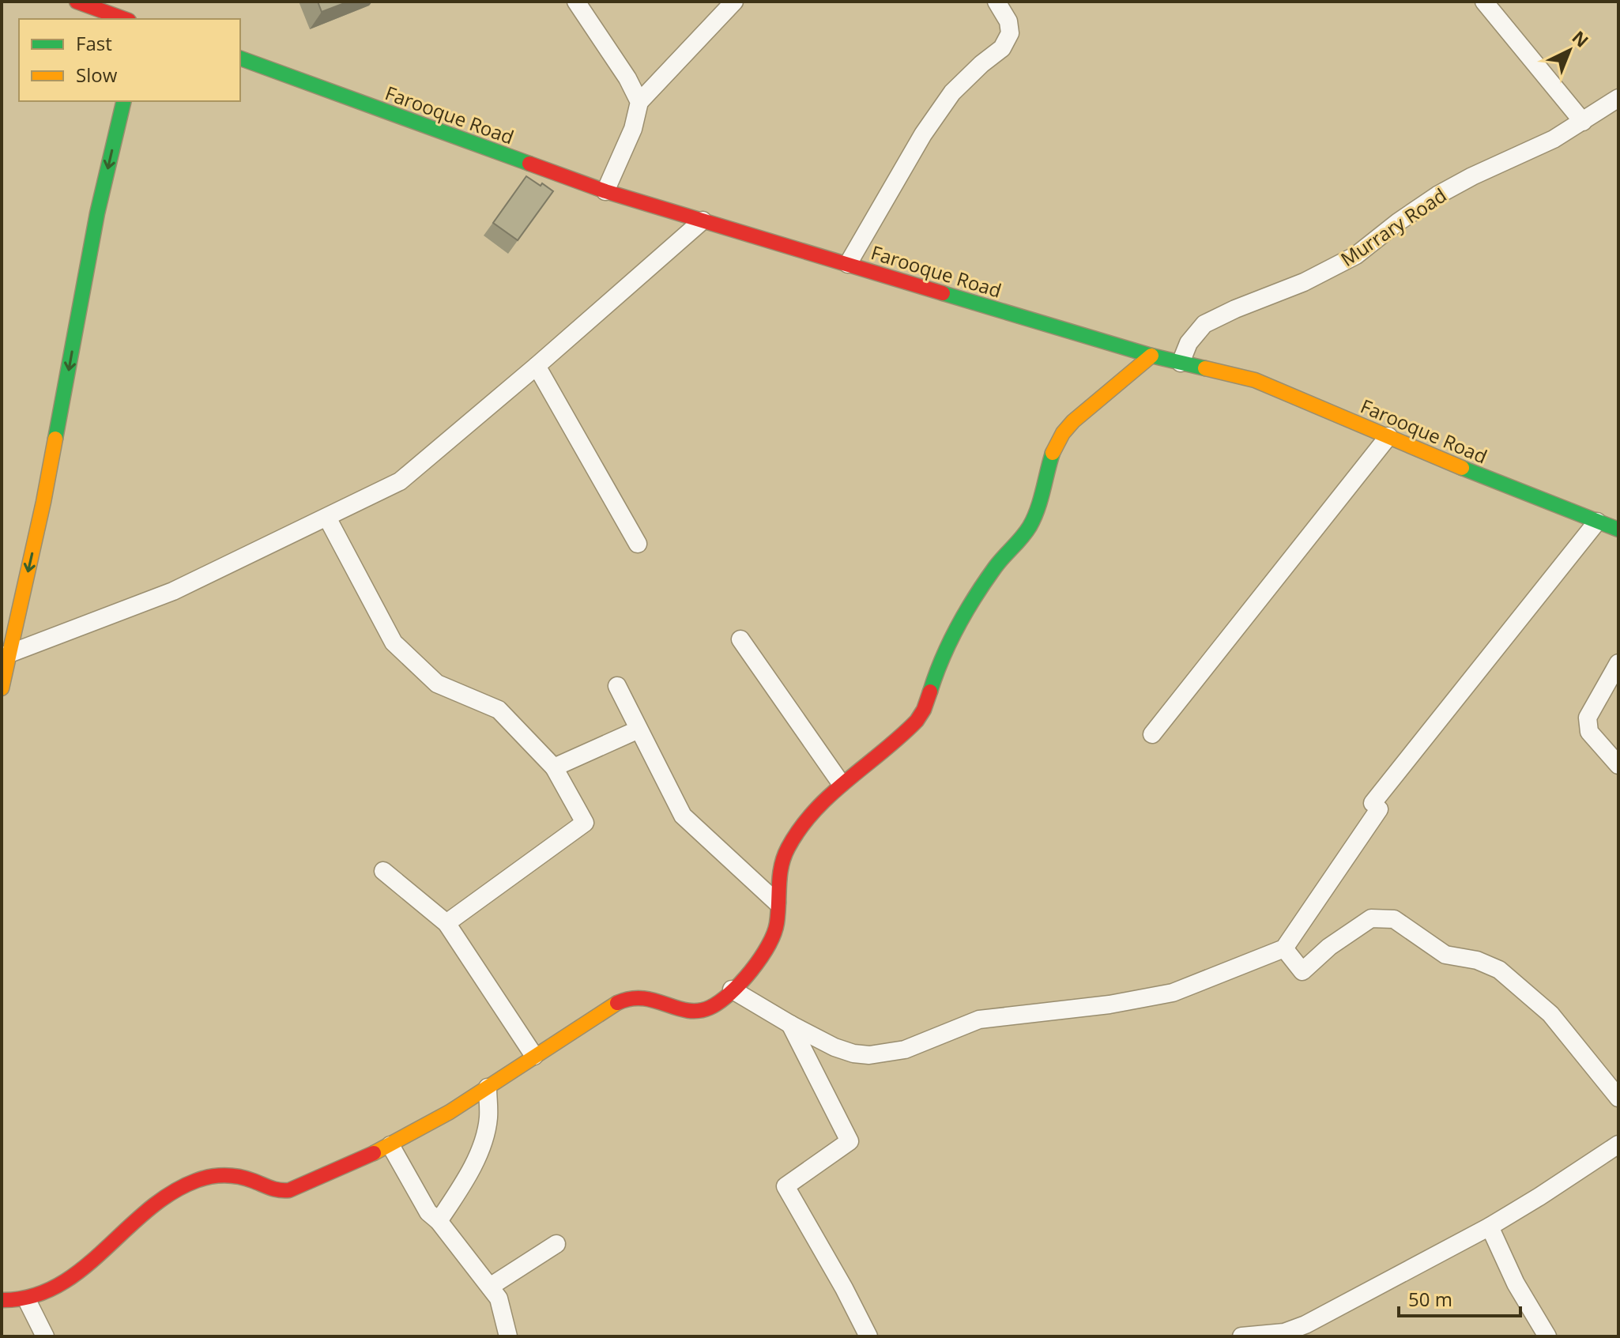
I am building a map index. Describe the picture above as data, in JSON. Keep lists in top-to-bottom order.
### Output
{
  "streets": {
    "street": ["Farooque Road", "Murrary Road"]
  },
  "crossings": [
    ["Farooque Road", "Murrary Road"]
  ],
  "legend": ["Fast", "Slow"],
  "scale_bar": "50 m",
  "north": "top right"
}
